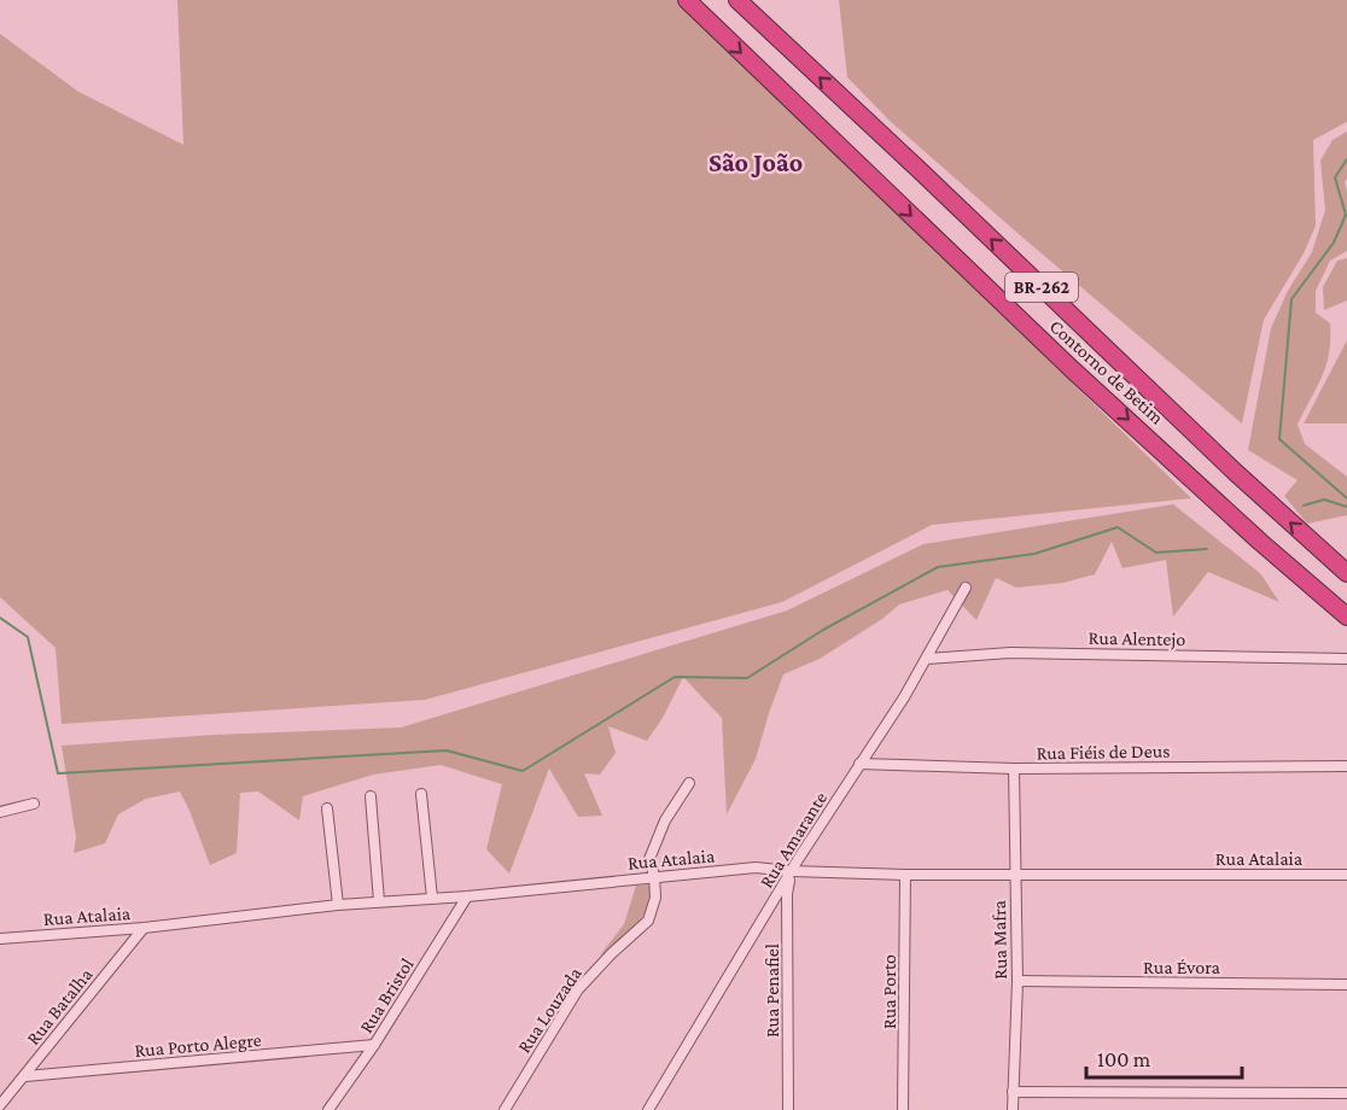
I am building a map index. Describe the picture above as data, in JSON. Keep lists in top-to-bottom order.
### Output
{
  "streets": {
    "highway": ["BR-262", "Contorno de Betim"],
    "street": [
      "Rua Alentejo",
      "Rua Fiéis de Deus",
      "Rua Amarante",
      "Rua Atalaia",
      "Rua Mafra",
      "Rua Évora",
      "Rua Penafiel",
      "Rua Porto",
      "Rua Bristol",
      "Rua Batalha",
      "Rua Louzada",
      "Rua Porto Alegre"
    ]
  },
  "crossings": [
    ["Rua Alentejo", "Rua Amarante"],
    ["Rua Fiéis de Deus", "Rua Amarante"],
    ["Rua Fiéis de Deus", "Rua Mafra"],
    ["Rua Amarante", "Rua Atalaia"],
    ["Rua Amarante", "Rua Penafiel"],
    ["Rua Atalaia", "Rua Mafra"],
    ["Rua Atalaia", "Rua Penafiel"],
    ["Rua Atalaia", "Rua Porto"],
    ["Rua Atalaia", "Rua Bristol"],
    ["Rua Atalaia", "Rua Batalha"],
    ["Rua Atalaia", "Rua Louzada"],
    ["Rua Mafra", "Rua Évora"],
    ["Rua Bristol", "Rua Porto Alegre"],
    ["Rua Batalha", "Rua Porto Alegre"]
  ],
  "districts": ["São João"],
  "scale_bar": "100 m"
}
